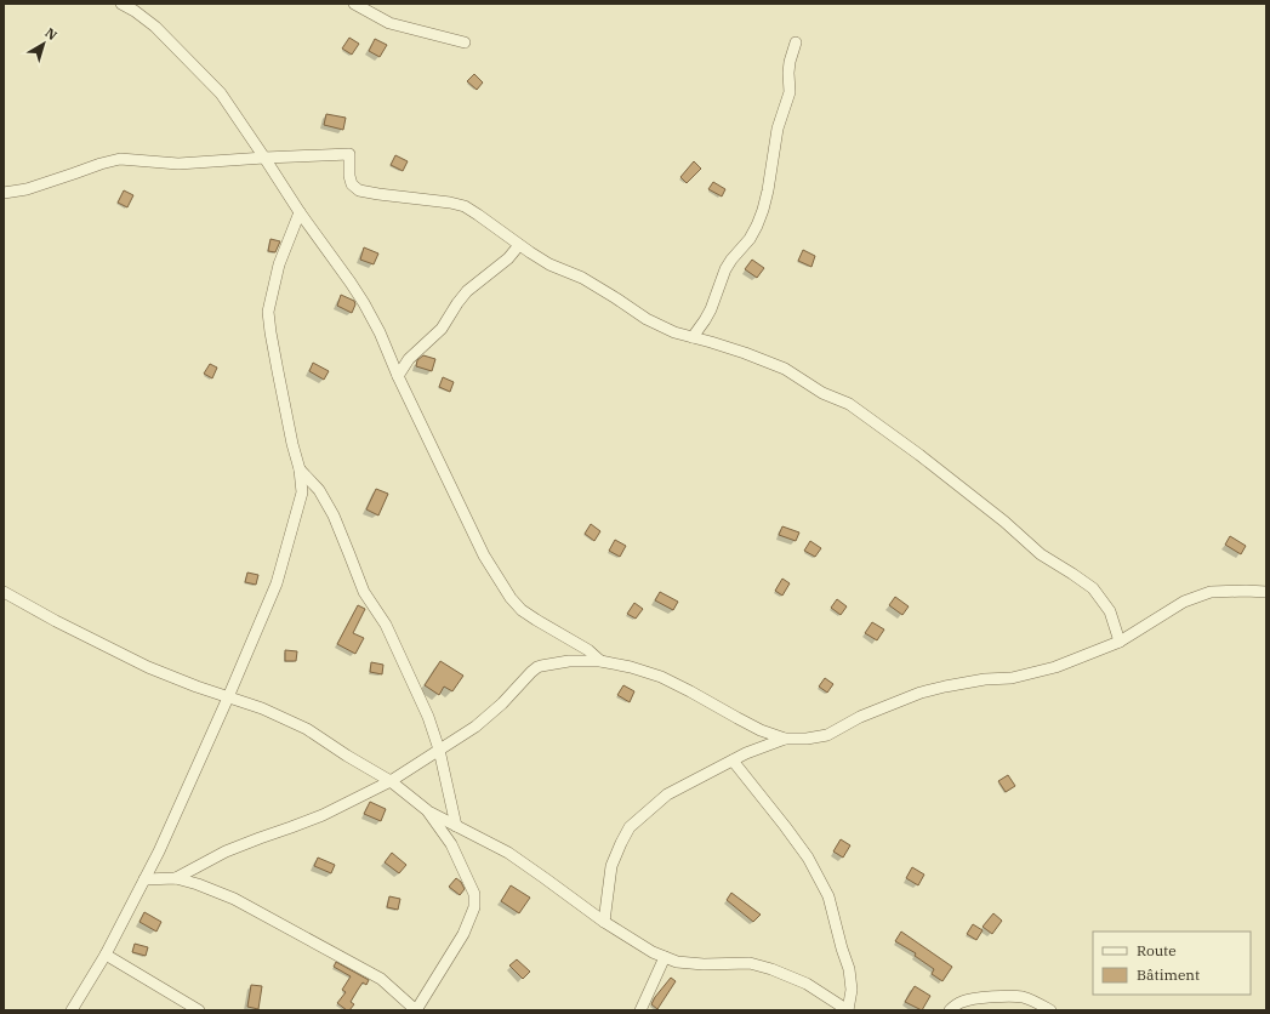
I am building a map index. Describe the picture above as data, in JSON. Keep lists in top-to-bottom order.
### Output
{
  "legend": ["Route", "Bâtiment"],
  "north": "top right"
}
